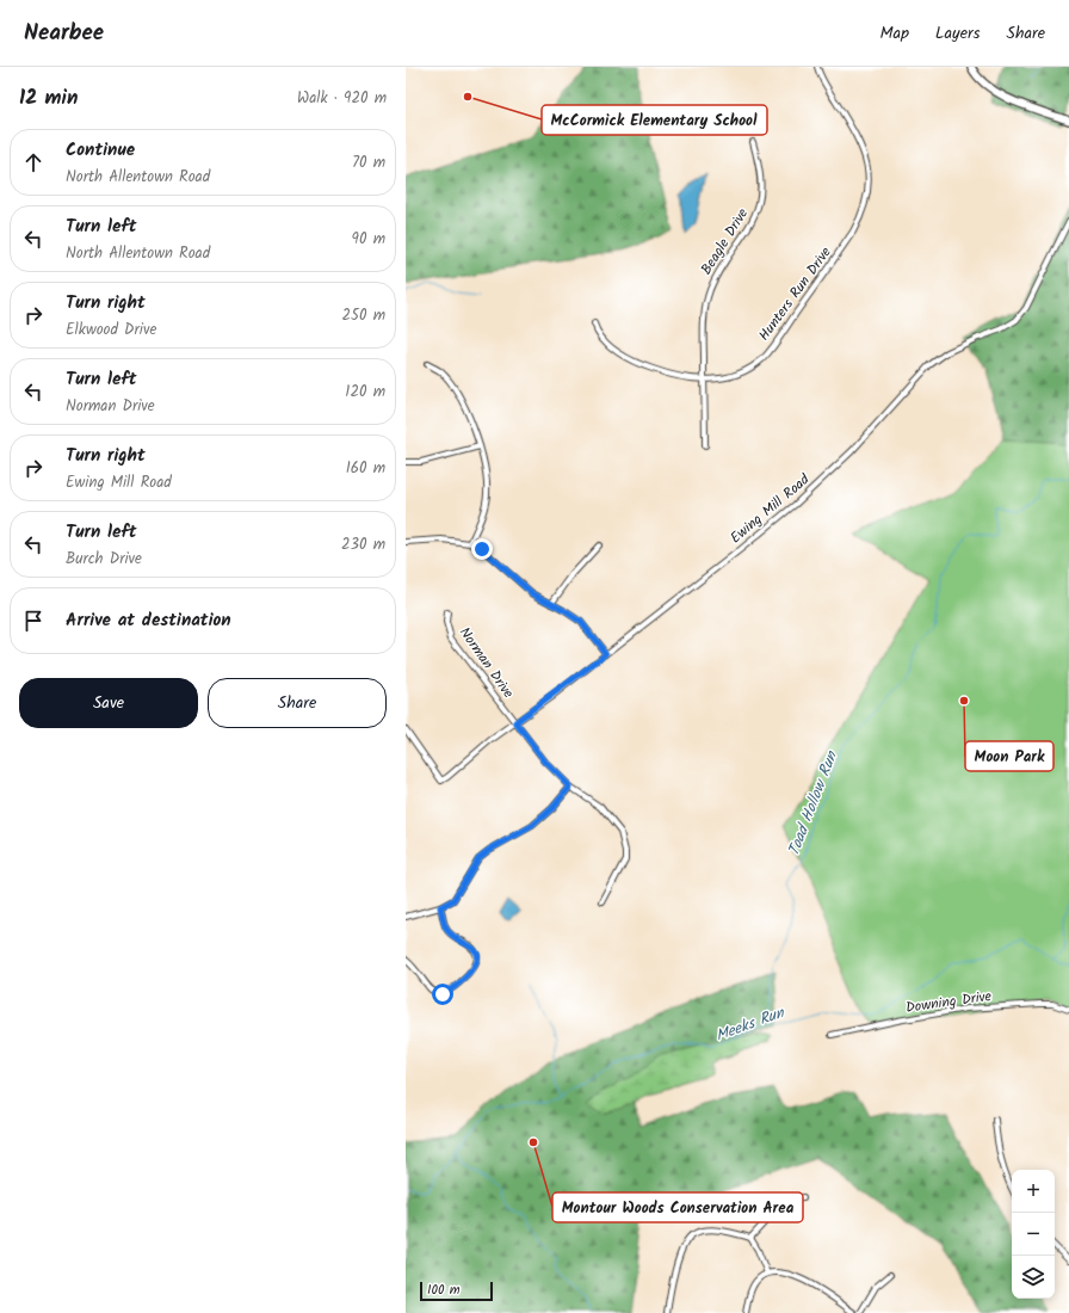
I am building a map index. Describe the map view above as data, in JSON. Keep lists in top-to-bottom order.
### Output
{
  "streets": {
    "street": [
      "Beagle Drive",
      "Hunters Run Drive",
      "Ewing Mill Road",
      "Norman Drive",
      "Downing Drive"
    ]
  },
  "crossings": [
    ["Beagle Drive", "Hunters Run Drive"],
    ["Ewing Mill Road", "Norman Drive"]
  ],
  "water": ["Toad Hollow Run", "Meeks Run"],
  "places": ["McCormick Elementary School", "Moon Park", "Montour Woods Conservation Area"],
  "scale_bar": "100 m",
  "page": {
    "header": "Nearbee",
    "nav": ["Map", "Layers", "Share"],
    "heading": ["12 min", "Walk · 920 m"],
    "list": [
      ["Continue", "North Allentown Road", "70 m"],
      ["Turn left", "North Allentown Road", "90 m"],
      ["Turn right", "Elkwood Drive", "250 m"],
      ["Turn left", "Norman Drive", "120 m"],
      ["Turn right", "Ewing Mill Road", "160 m"],
      ["Turn left", "Burch Drive", "230 m"],
      "Arrive at destination"
    ],
    "buttons": ["Save", "Share"],
    "map_buttons": ["+", "−"],
    "scale": "100 m"
  }
}
